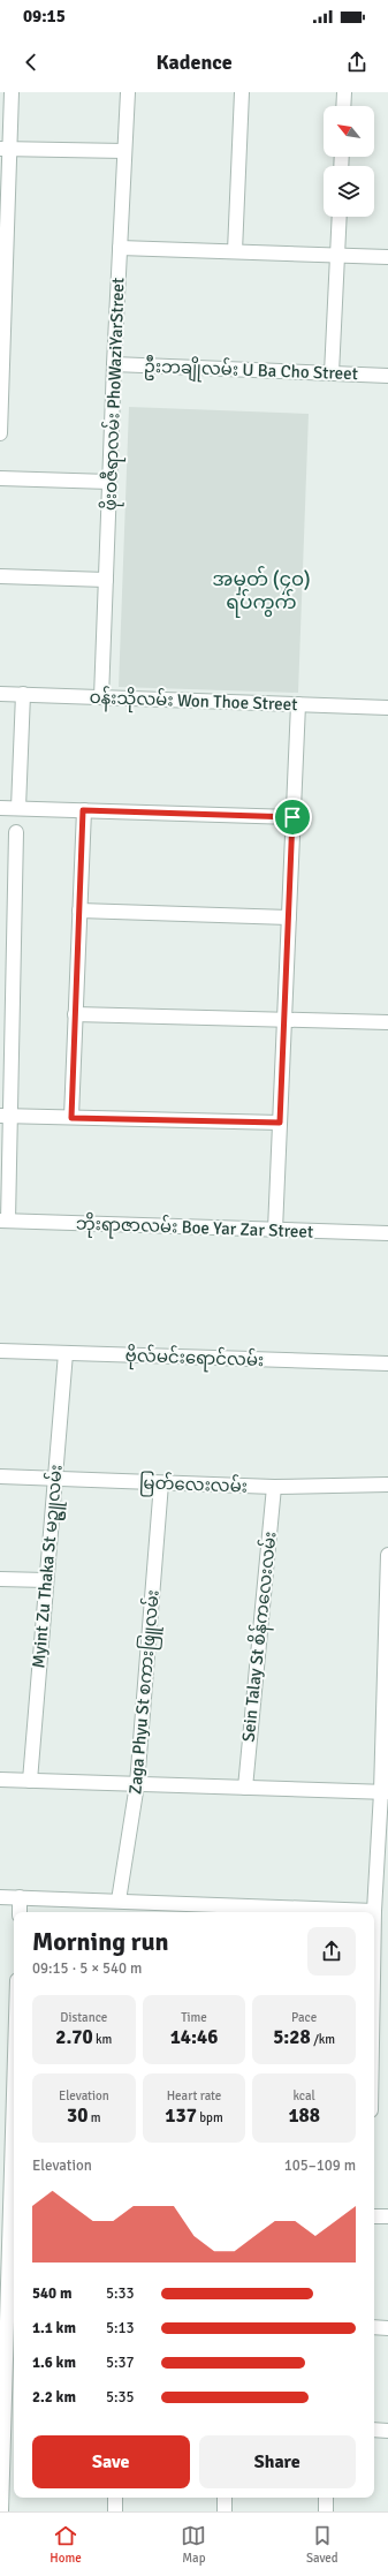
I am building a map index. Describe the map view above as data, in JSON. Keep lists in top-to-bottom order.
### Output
{
  "streets": {
    "street": [
      "ဦးဘချိုလမ်း U Ba Cho Street",
      "ဖိုးဝဇီရာလမ်း PhoWaziYarStreet",
      "ဝန်းသိုလမ်း Won Thoe Street",
      "ဘိုးရာဇာလမ်း Boe Yar Zar Street",
      "ဗိုလ်မင်းရောင်လမ်း",
      "မြတ်လေးလမ်း",
      "Myint Zu Thaka St မဥ္ဇူလမ်း",
      "Sein Talay St စိန်ကလေးလမ်း",
      "Zaga Phyu St စကားဖြူလမ်း"
    ]
  },
  "crossings": [
    ["ဦးဘချိုလမ်း U Ba Cho Street", "ဖိုးဝဇီရာလမ်း PhoWaziYarStreet"],
    ["ဖိုးဝဇီရာလမ်း PhoWaziYarStreet", "ဝန်းသိုလမ်း Won Thoe Street"],
    ["ဗိုလ်မင်းရောင်လမ်း", "Myint Zu Thaka St မဥ္ဇူလမ်း"],
    ["မြတ်လေးလမ်း", "Myint Zu Thaka St မဥ္ဇူလမ်း"],
    ["မြတ်လေးလမ်း", "Sein Talay St စိန်ကလေးလမ်း"],
    ["မြတ်လေးလမ်း", "Zaga Phyu St စကားဖြူလမ်း"]
  ],
  "districts": ["အမှတ် (၄၀) ရပ်ကွက်"],
  "north": "top left",
  "page": {
    "status": "09:15",
    "header": "Kadence",
    "heading": ["Morning run", "09:15 · 5 × 540 m"],
    "stats": [
      ["Distance", "2.70 km"],
      ["Time", "14:46"],
      ["Pace", "5:28 /km"],
      ["Elevation", "30 m"],
      ["Heart rate", "137 bpm"],
      ["kcal", "188"]
    ],
    "chart": ["Elevation", "105–109 m"],
    "list": [
      {
        "name": "540 m",
        "note": "5:33"
      },
      {
        "name": "1.1 km",
        "note": "5:13"
      },
      {
        "name": "1.6 km",
        "note": "5:37"
      },
      {
        "name": "2.2 km",
        "note": "5:35"
      }
    ],
    "buttons": ["Save", "Share"],
    "tabs": ["Home", "Map", "Saved"]
  }
}
